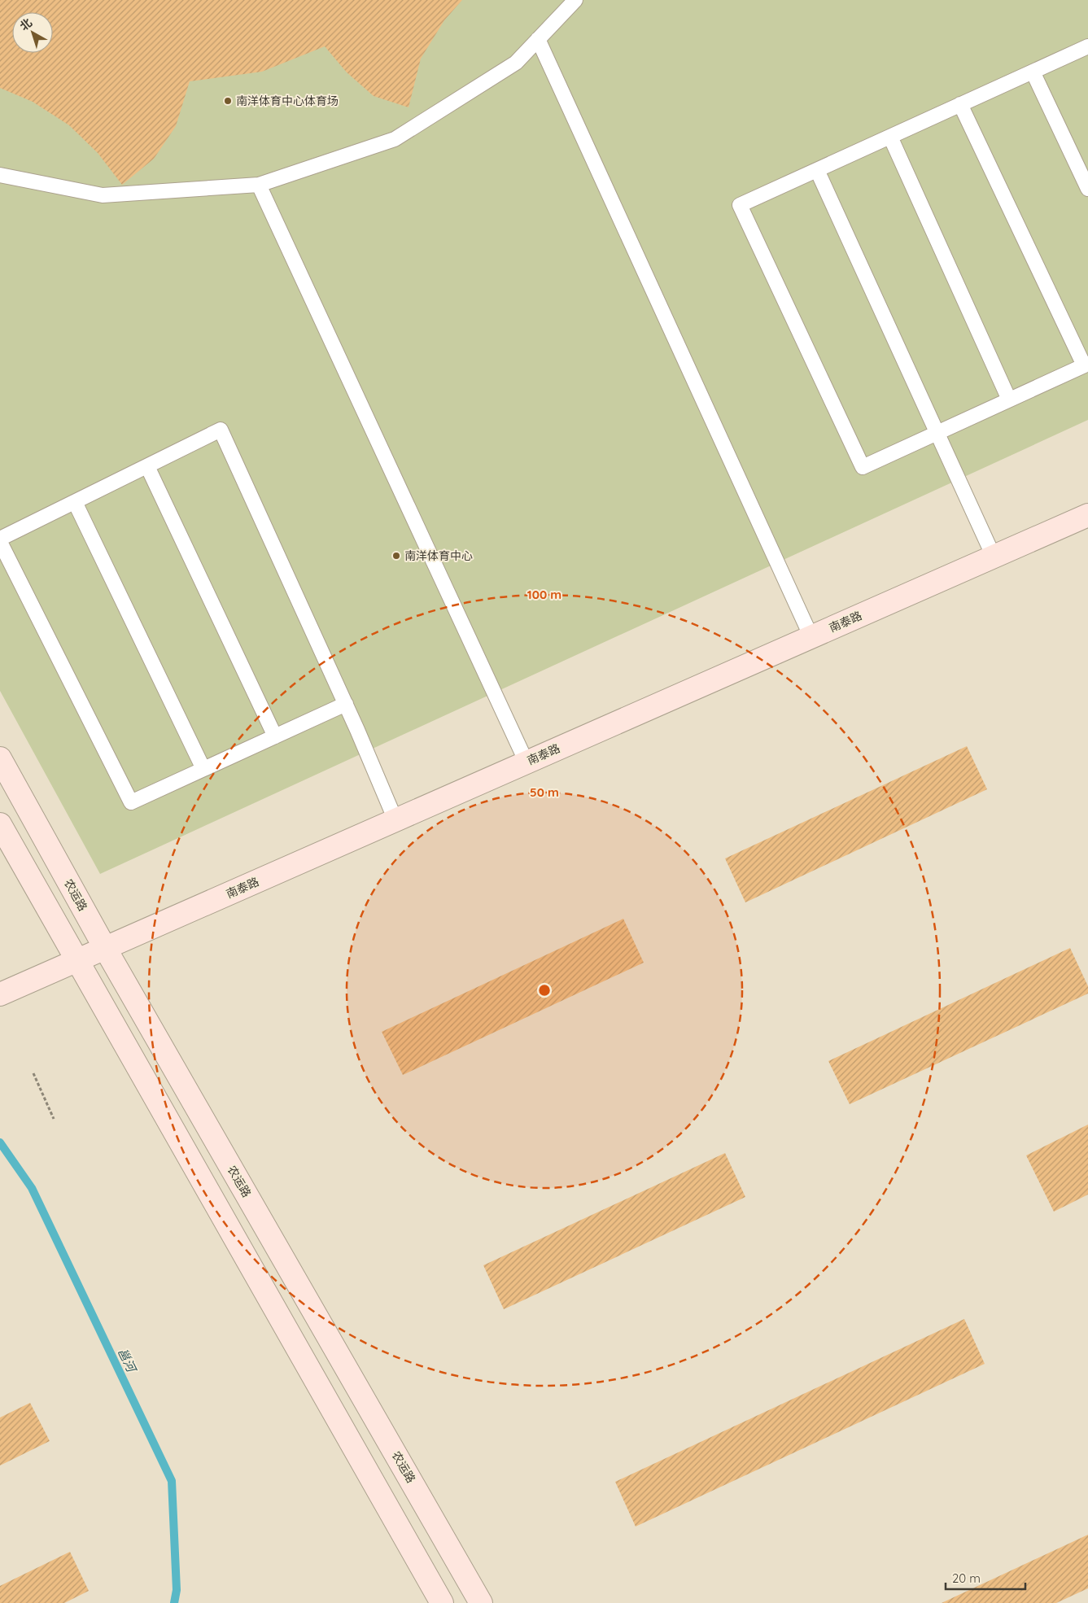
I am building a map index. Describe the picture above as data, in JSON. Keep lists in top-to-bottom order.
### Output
{
  "streets": {
    "main road": ["南泰路", "农运路"]
  },
  "crossings": [
    ["南泰路", "农运路"]
  ],
  "water": ["邕河"],
  "places": ["南洋体育中心体育场", "南洋体育中心"],
  "scale_bar": "20 m",
  "north": "top left",
  "rings": ["100 m", "50 m"]
}
